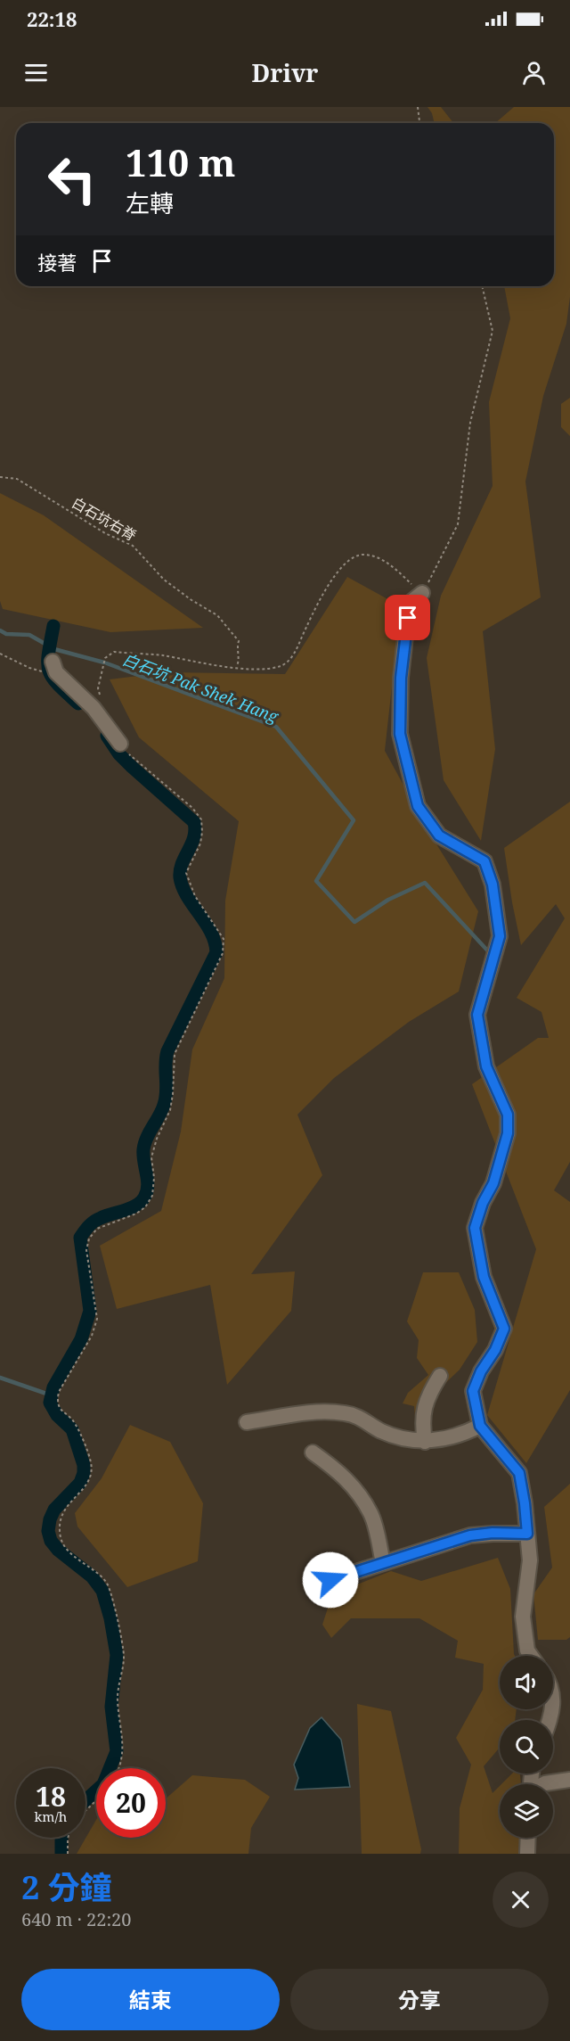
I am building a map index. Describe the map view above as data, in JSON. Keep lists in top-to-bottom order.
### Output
{
  "streets": {
    "path": ["白石坑右脊"]
  },
  "water": ["白石坑 Pak Shek Hang"],
  "page": {
    "status": "22:18",
    "header": "Drivr",
    "turn": ["110 m", "左轉"],
    "then": "接著",
    "speed": "18 km/h",
    "limit": "20",
    "heading": ["2 分鐘", "640 m · 22:20"],
    "buttons": ["結束", "分享"]
  }
}
